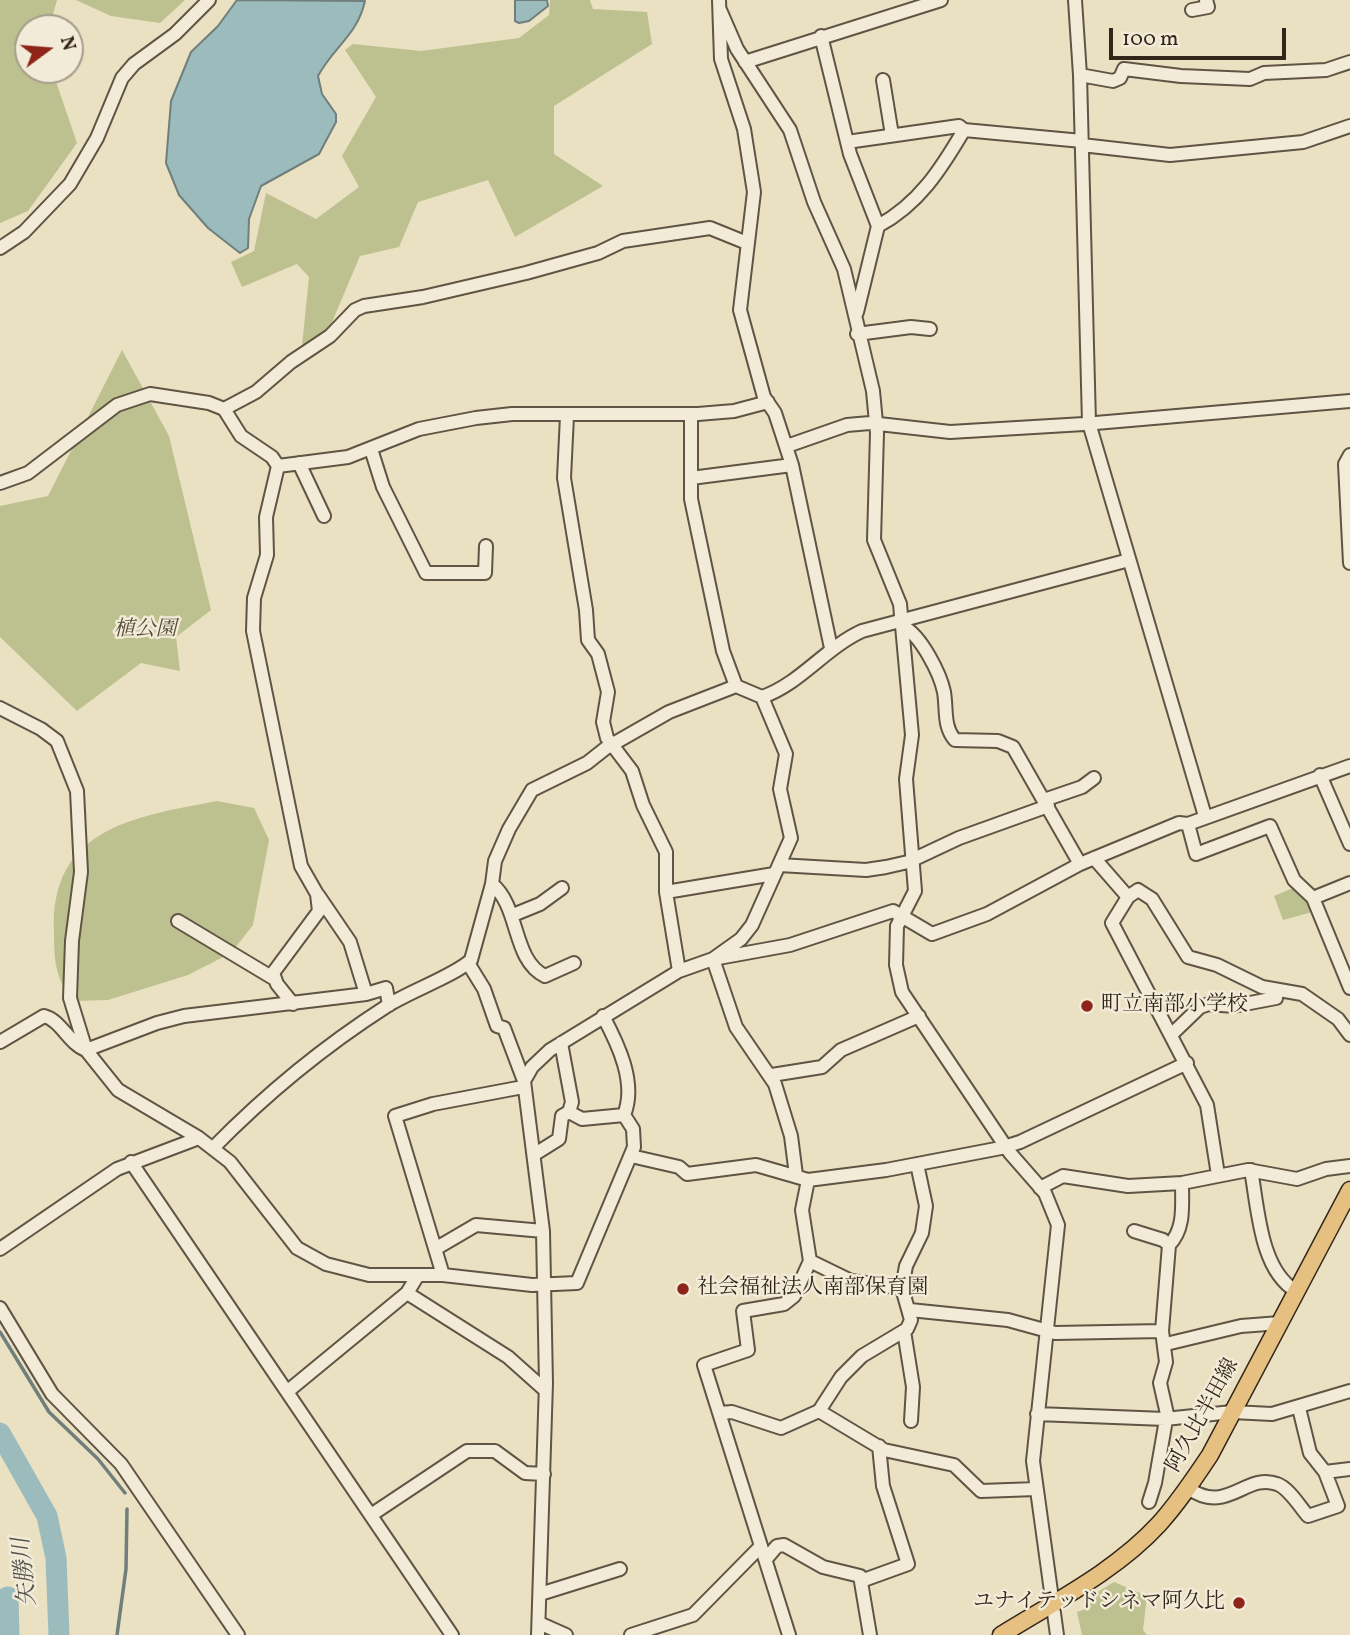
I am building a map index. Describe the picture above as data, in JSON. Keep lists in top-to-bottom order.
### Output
{
  "streets": {
    "main road": ["阿久比半田線"]
  },
  "water": ["矢勝川"],
  "parks": ["植公園"],
  "places": ["町立南部小学校", "社会福祉法人南部保育園", "ユナイテッドシネマ阿久比"],
  "scale_bar": "100 m",
  "north": "right"
}
